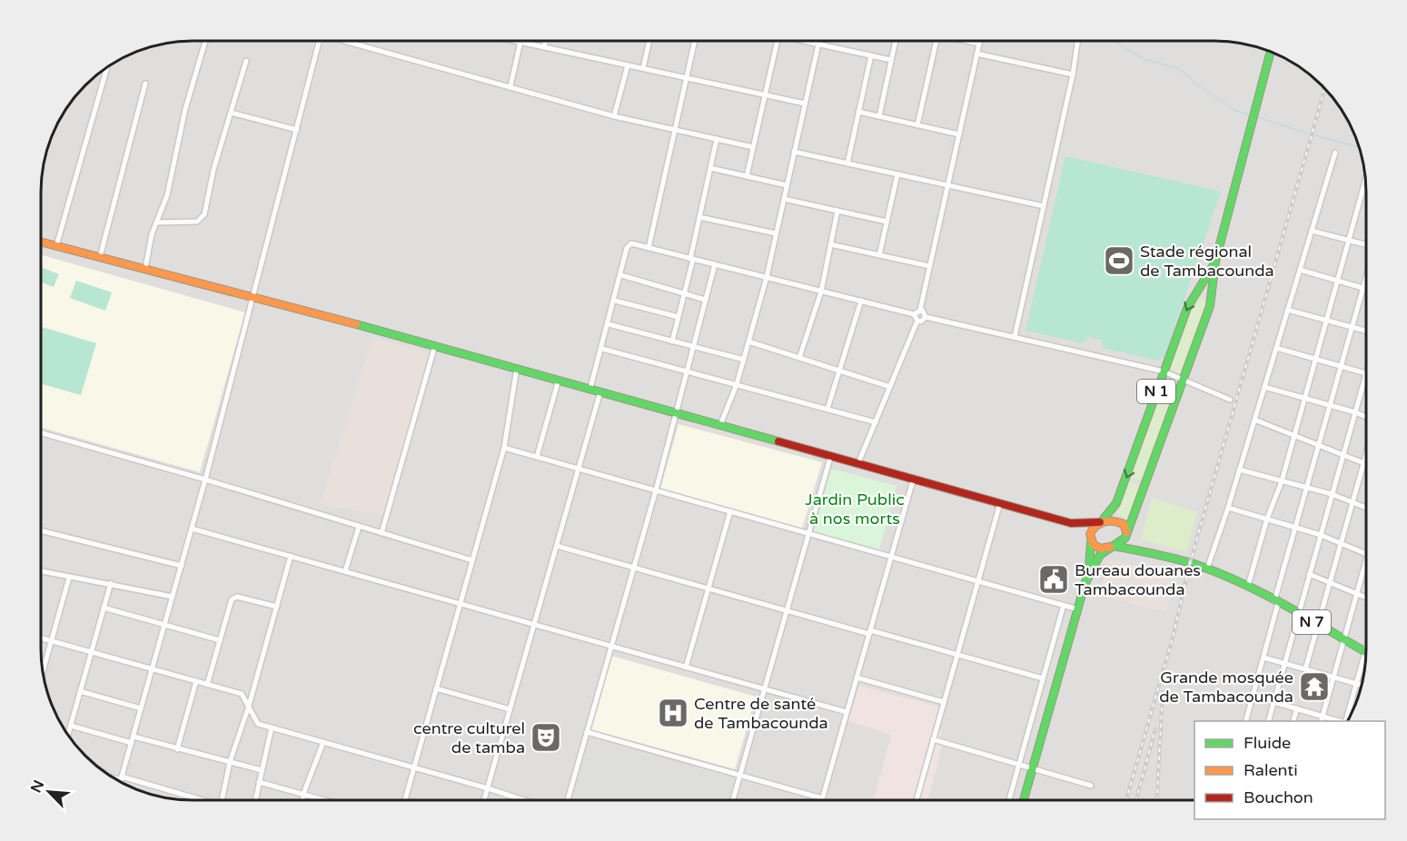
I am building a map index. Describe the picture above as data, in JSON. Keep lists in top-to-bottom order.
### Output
{
  "streets": {
    "main road": ["N 1", "N 7"]
  },
  "crossings": [
    ["N 1", "N 7"]
  ],
  "parks": ["Jardin Public à nos morts"],
  "places": {
    "sports": ["Stade régional de Tambacounda"],
    "public building": ["Bureau douanes Tambacounda"],
    "temple": ["Grande mosquée de Tambacounda"],
    "hospital": ["Centre de santé de Tambacounda"],
    "theatre": ["centre culturel de tamba"]
  },
  "legend": ["Fluide", "Ralenti", "Bouchon"],
  "north": "top left"
}
